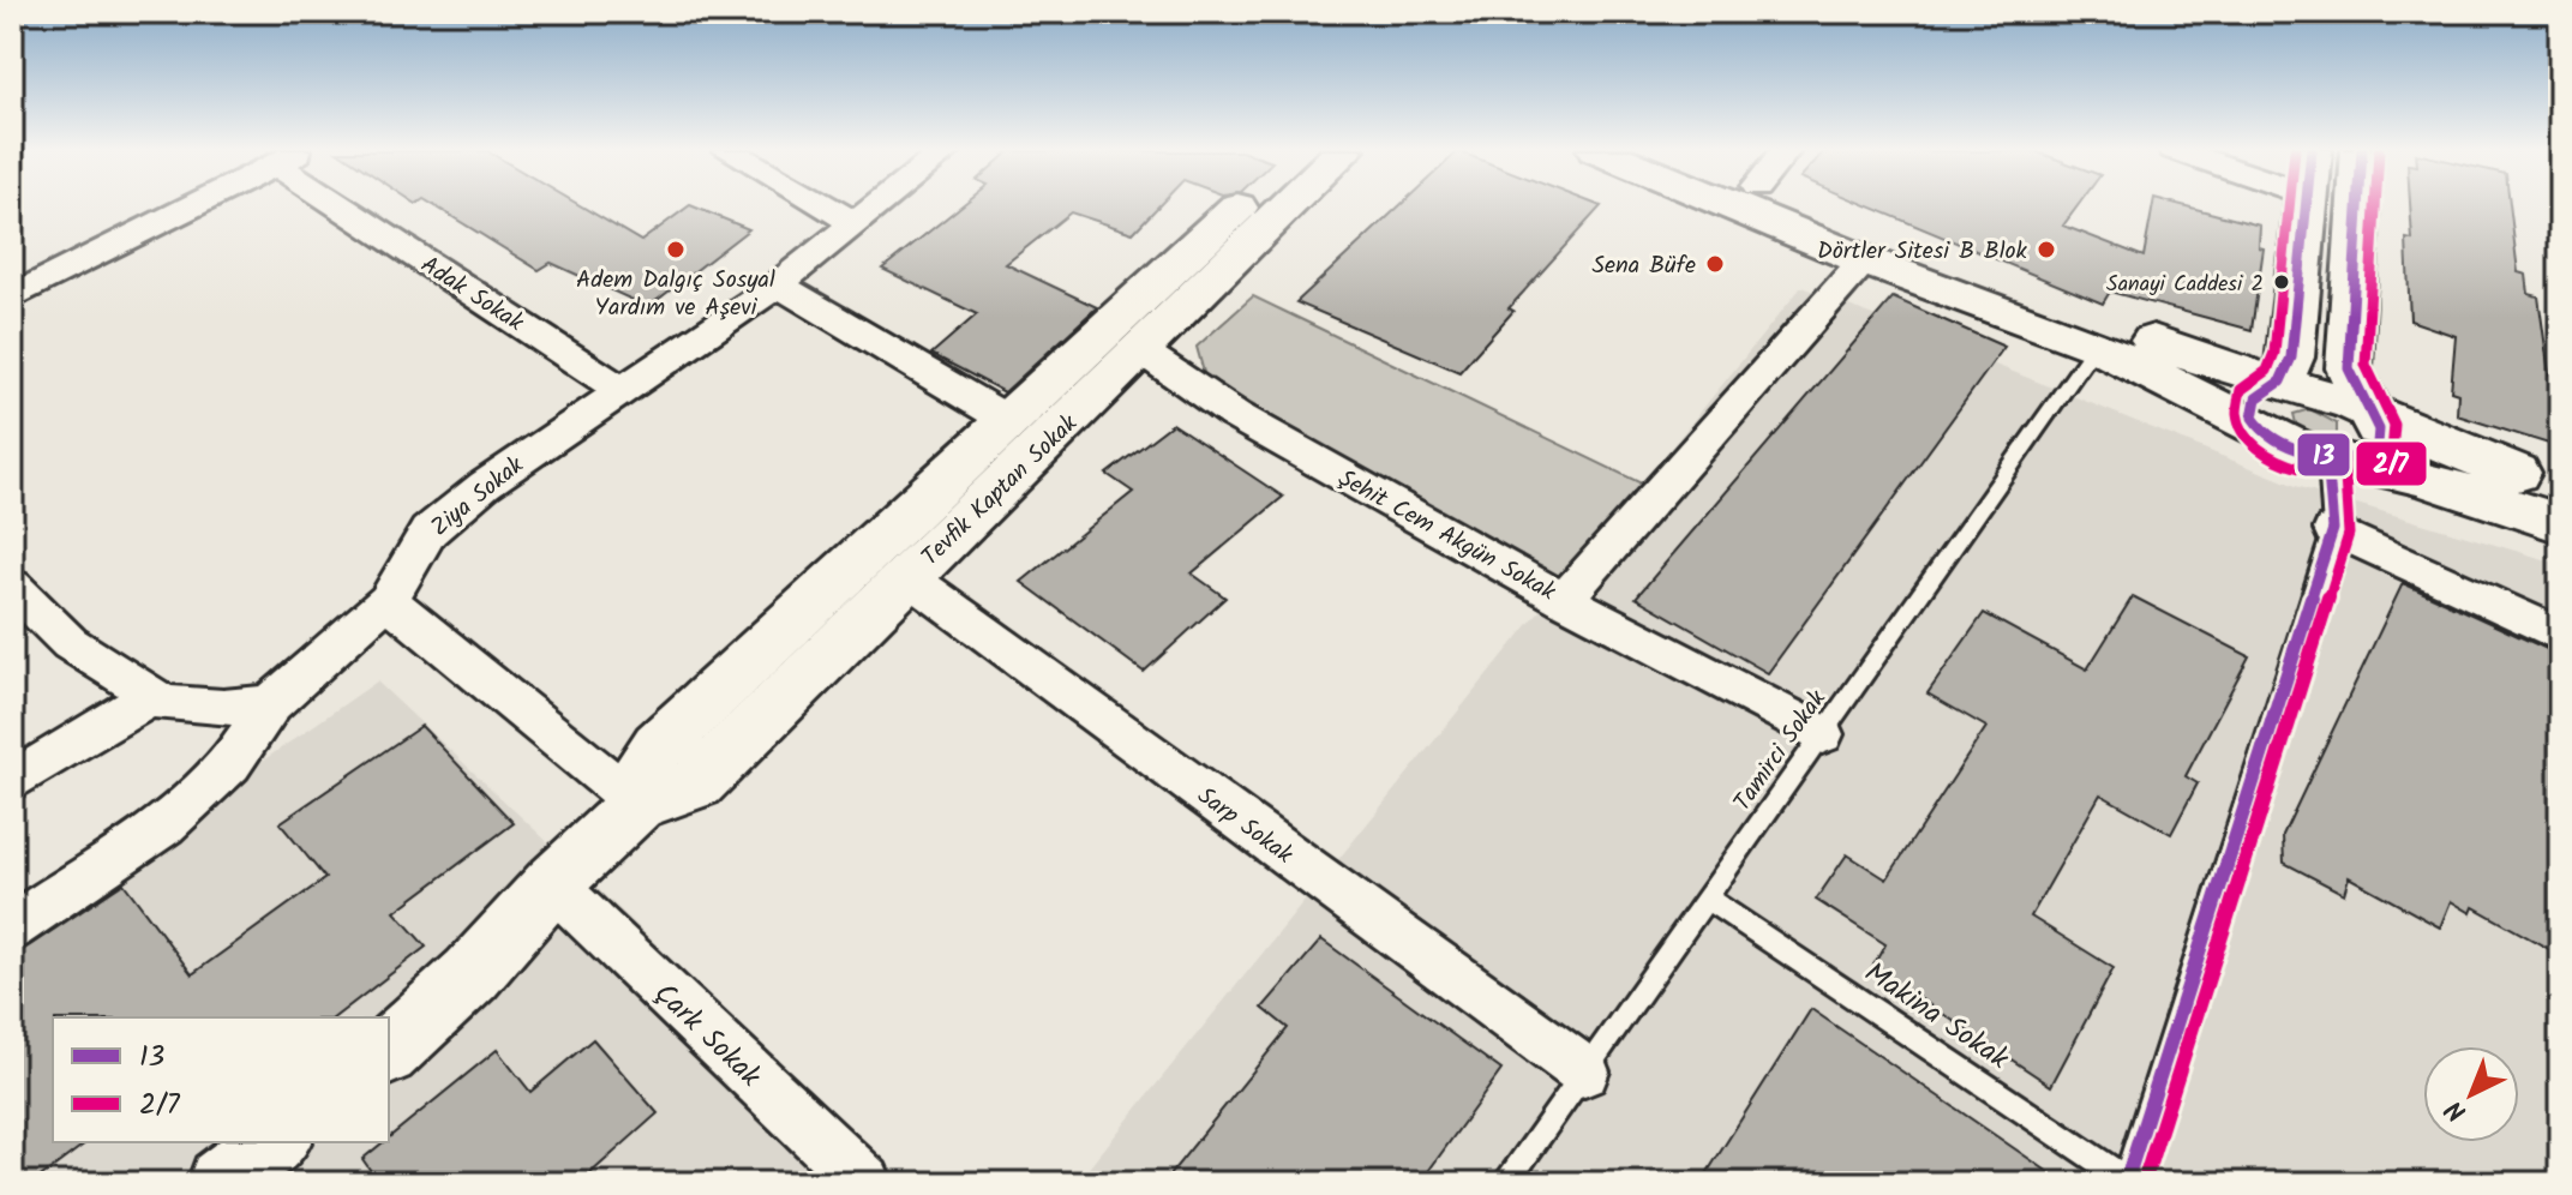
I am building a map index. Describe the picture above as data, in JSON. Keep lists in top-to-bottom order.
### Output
{
  "streets": {
    "main road": ["Tevfik Kaptan Sokak"],
    "street": [
      "Adak Sokak",
      "Ziya Sokak",
      "Şehit Cem Akgün Sokak",
      "Sarp Sokak",
      "Çark Sokak"
    ],
    "lane": ["Tamirci Sokak", "Makina Sokak"]
  },
  "crossings": [
    ["Adak Sokak", "Ziya Sokak"],
    ["Tevfik Kaptan Sokak", "Şehit Cem Akgün Sokak"],
    ["Tevfik Kaptan Sokak", "Sarp Sokak"],
    ["Tevfik Kaptan Sokak", "Çark Sokak"],
    ["Tamirci Sokak", "Sarp Sokak"],
    ["Tamirci Sokak", "Makina Sokak"]
  ],
  "places": [
    "Adem Dalgıç Sosyal Yardım ve Aşevi",
    "Dörtler Sitesi B Blok",
    "Sena Büfe",
    "Sanayi Caddesi 2"
  ],
  "lines": ["transit line 13", "transit line 2/7"],
  "legend": ["13", "2/7"],
  "north": "bottom left"
}
